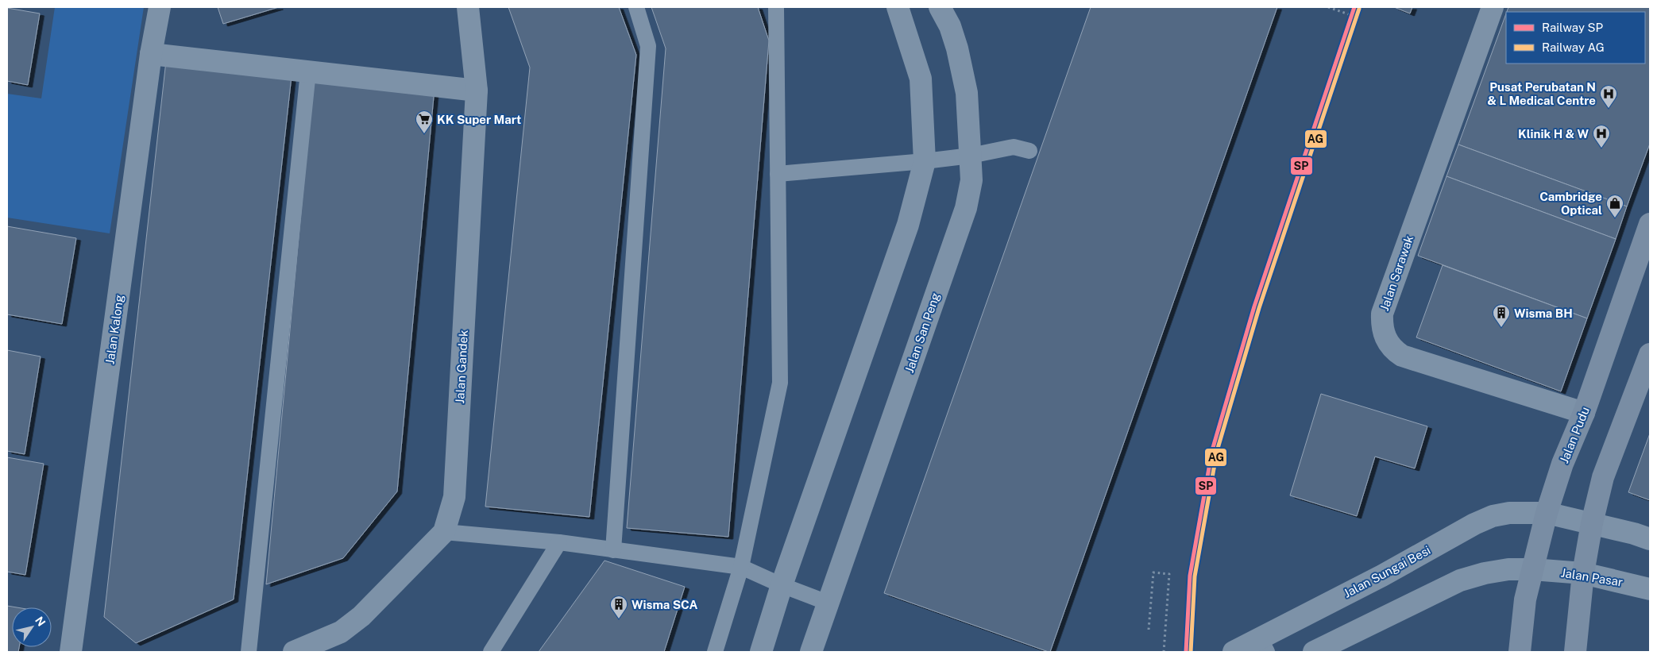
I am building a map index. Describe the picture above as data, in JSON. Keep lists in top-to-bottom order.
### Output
{
  "streets": {
    "main road": ["Jalan Pudu"],
    "street": [
      "Jalan Sarawak",
      "Jalan Kalong",
      "Jalan San Peng",
      "Jalan Gandek",
      "Jalan Sungai Besi",
      "Jalan Pasar"
    ]
  },
  "crossings": [
    ["Jalan Sarawak", "Jalan Pudu"],
    ["Jalan Pudu", "Jalan Sungai Besi"],
    ["Jalan Pudu", "Jalan Pasar"]
  ],
  "places": {
    "hospital": ["Pusat Perubatan N & L Medical Centre", "Klinik H & W"],
    "supermarket": ["KK Super Mart"],
    "shop": ["Cambridge Optical"],
    "building": ["Wisma BH", "Wisma SCA"]
  },
  "lines": ["rail line SP", "rail line AG"],
  "legend": ["Railway SP", "Railway AG"],
  "north": "top right"
}
